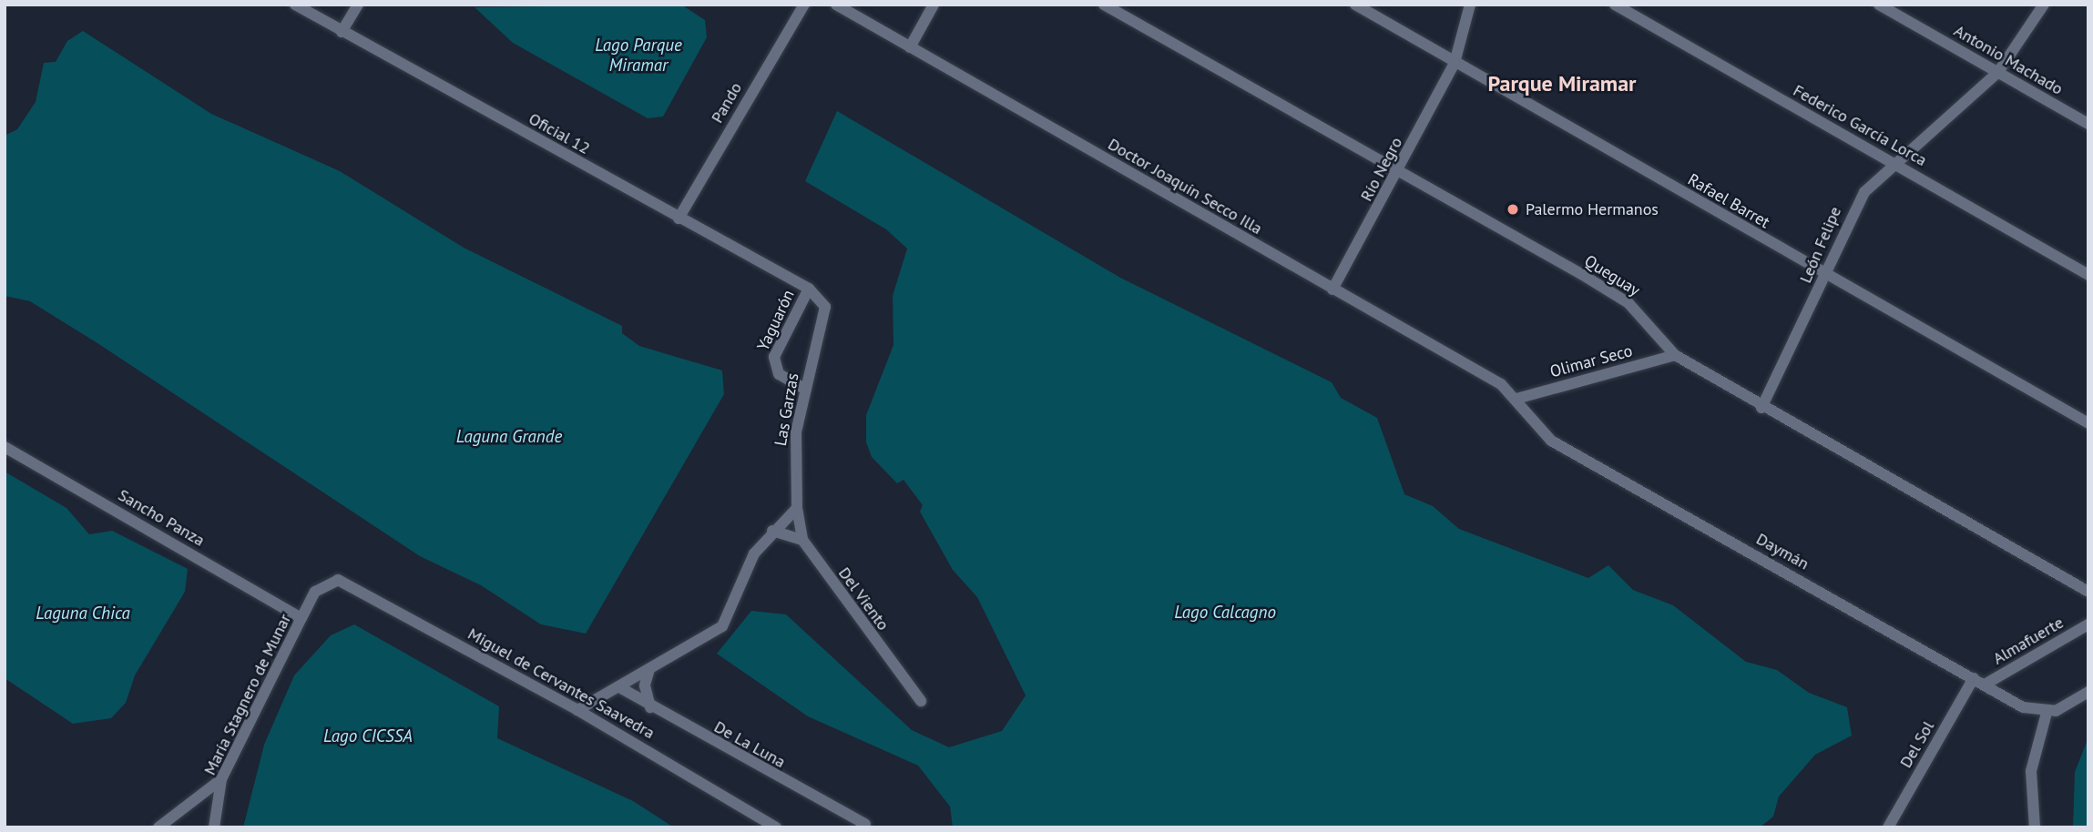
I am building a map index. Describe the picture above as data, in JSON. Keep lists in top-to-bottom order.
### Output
{
  "streets": {
    "street": [
      "Antonio Machado",
      "Pando",
      "Federico García Lorca",
      "Oficial 12",
      "Río Negro",
      "Doctor Joaquín Secco Illa",
      "Rafael Barret",
      "León Felipe",
      "Queguay",
      "Yaguarón",
      "Olimar Seco",
      "Las Garzas",
      "Sancho Panza",
      "Daymán",
      "Del Viento",
      "Almafuerte",
      "Miguel de Cervantes Saavedra",
      "María Stagnero de Munar",
      "De La Luna",
      "Del Sol"
    ]
  },
  "crossings": [
    ["Antonio Machado", "León Felipe"],
    ["Pando", "Oficial 12"],
    ["Federico García Lorca", "León Felipe"],
    ["Oficial 12", "Yaguarón"],
    ["Oficial 12", "Las Garzas"],
    ["Río Negro", "Doctor Joaquín Secco Illa"],
    ["Río Negro", "Rafael Barret"],
    ["Río Negro", "Queguay"],
    ["Doctor Joaquín Secco Illa", "Olimar Seco"],
    ["Doctor Joaquín Secco Illa", "Daymán"],
    ["Rafael Barret", "León Felipe"],
    ["León Felipe", "Queguay"],
    ["Queguay", "Olimar Seco"],
    ["Yaguarón", "Las Garzas"],
    ["Olimar Seco", "Daymán"],
    ["Las Garzas", "Del Viento"],
    ["Sancho Panza", "María Stagnero de Munar"],
    ["Daymán", "Almafuerte"],
    ["Daymán", "Del Sol"],
    ["Miguel de Cervantes Saavedra", "María Stagnero de Munar"]
  ],
  "districts": ["Parque Miramar"],
  "water": [
    "Lago Parque Miramar",
    "Laguna Grande",
    "Lago Calcagno",
    "Laguna Chica",
    "Lago CICSSA"
  ],
  "places": ["Palermo Hermanos"]
}
